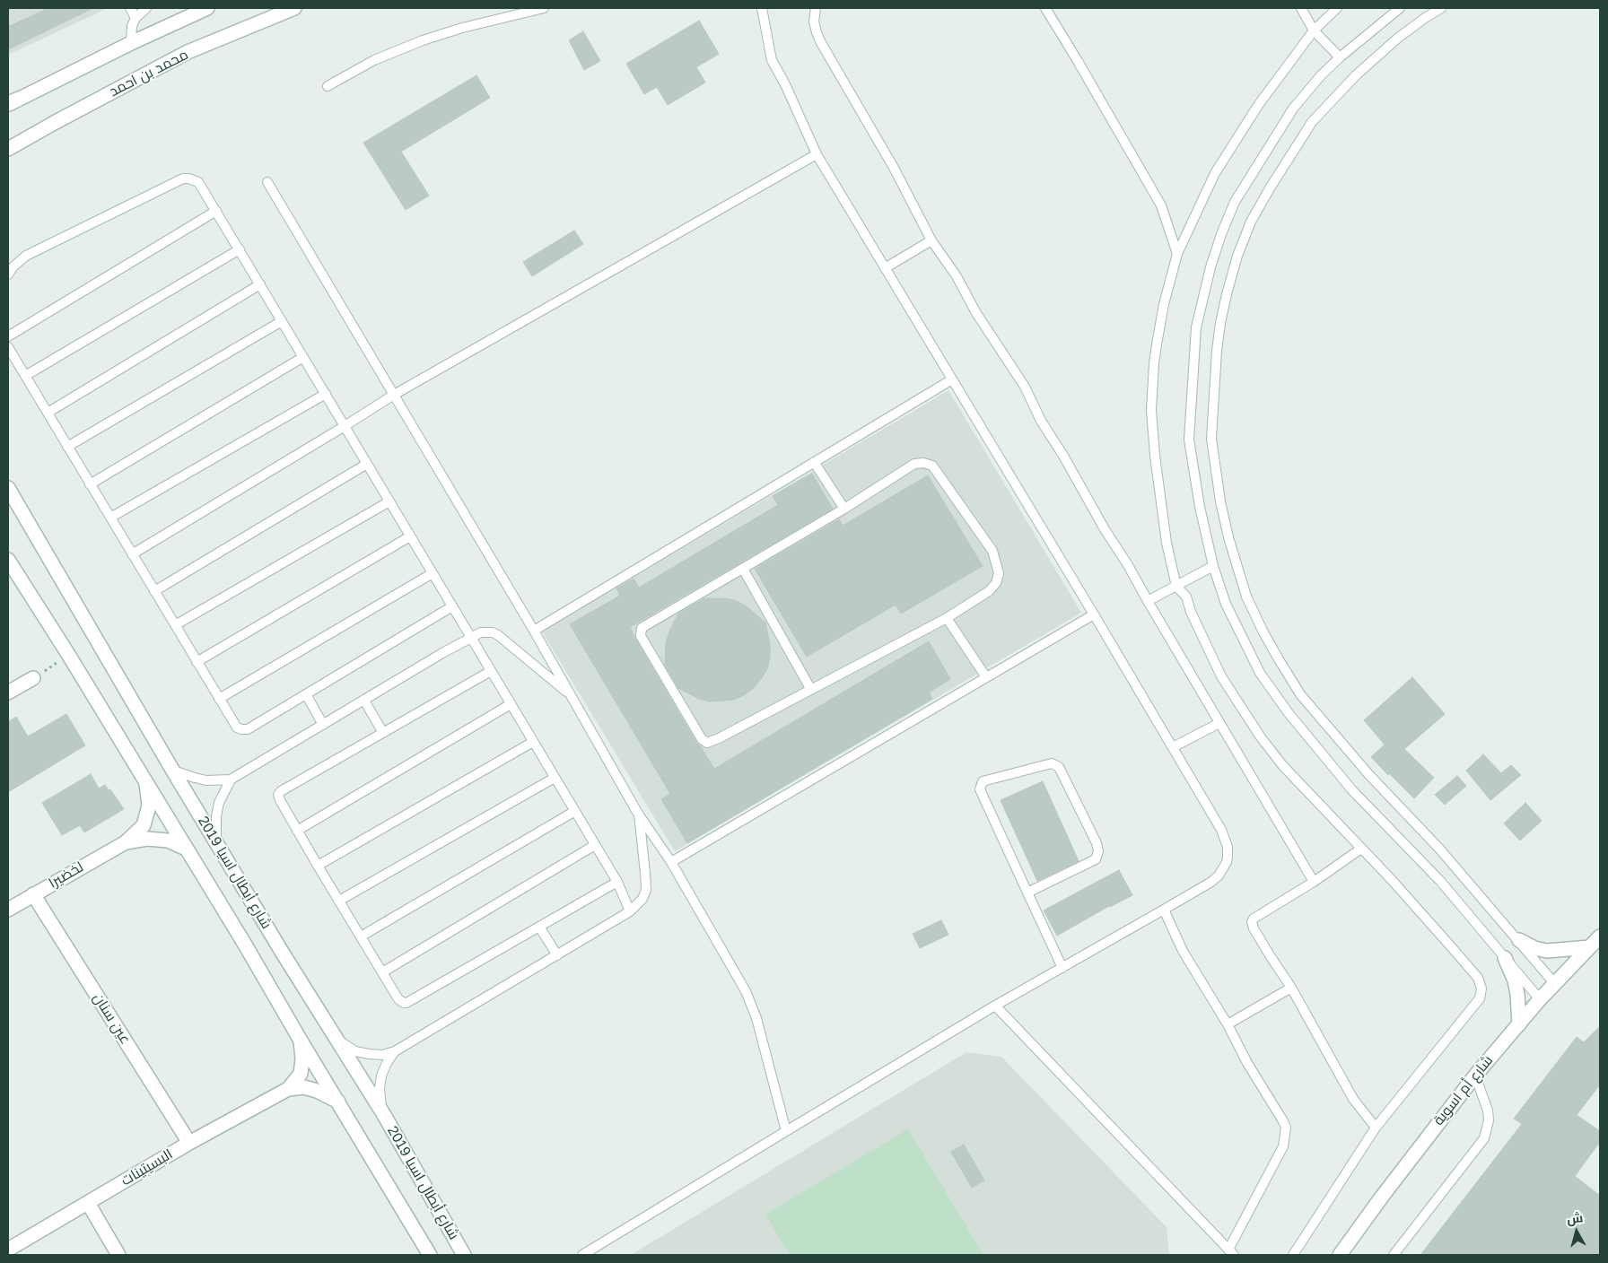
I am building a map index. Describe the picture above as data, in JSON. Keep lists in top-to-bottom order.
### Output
{
  "streets": {
    "street": [
      "محمد بن احمد",
      "شارع أبطال اسيا 2019",
      "لخضيرا",
      "عين سنان",
      "شارع أم اسوية",
      "البسيتينات"
    ]
  },
  "crossings": [
    ["شارع أبطال اسيا 2019", "لخضيرا"],
    ["شارع أبطال اسيا 2019", "البسيتينات"],
    ["لخضيرا", "عين سنان"],
    ["عين سنان", "البسيتينات"]
  ],
  "north": "top"
}
